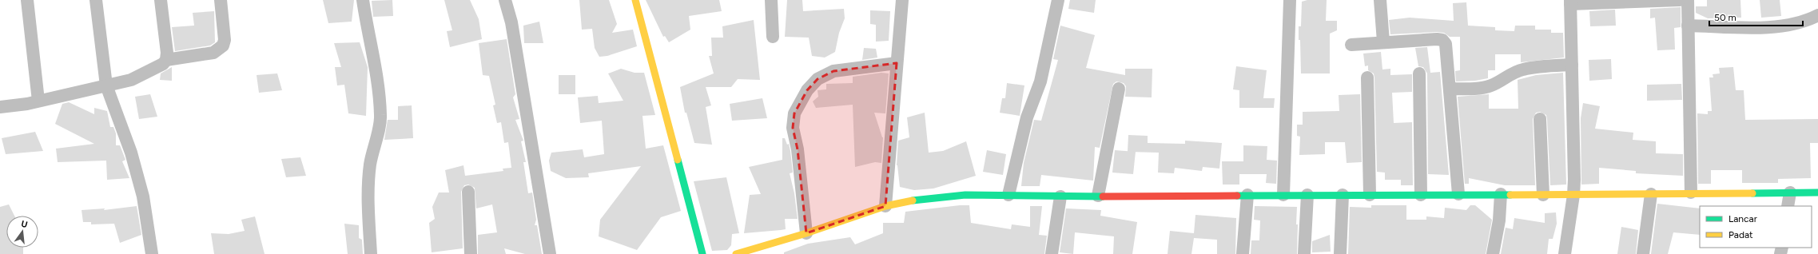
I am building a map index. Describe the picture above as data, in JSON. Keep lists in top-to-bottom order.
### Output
{
  "legend": ["Lancar", "Padat"],
  "scale_bar": "50 m",
  "north": "top"
}
